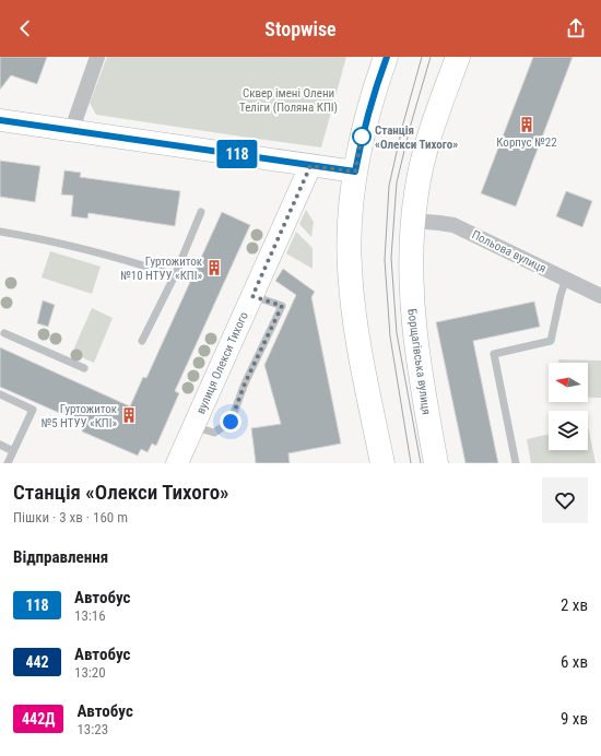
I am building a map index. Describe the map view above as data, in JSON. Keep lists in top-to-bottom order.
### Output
{
  "streets": {
    "main road": ["Борщагівська вулиця"],
    "street": ["Польова вулиця", "вулиця Олекси Тихого"]
  },
  "crossings": [
    ["Польова вулиця", "Борщагівська вулиця"]
  ],
  "parks": ["Сквер імені Олени Теліги (Поляна КПІ)"],
  "places": {
    "building": ["Корпус №22", "Гуртожиток №10 НТУУ «КПІ»", "Гуртожиток №5 НТУУ «КПІ»"],
    "other": ["Станція «Олекси Тихого»"]
  },
  "lines": ["bus line 118"],
  "north": "left",
  "page": {
    "header": "Stopwise",
    "on_map": "118",
    "heading": [
      ["Станція «Олекси Тихого»", "Пішки · 3 хв · 160 m"],
      "Відправлення"
    ],
    "list": [
      {
        "mark": "118",
        "name": "Автобус",
        "note": "13:16",
        "value": "2 хв"
      },
      {
        "mark": "442",
        "name": "Автобус",
        "note": "13:20",
        "value": "6 хв"
      },
      {
        "mark": "442Д",
        "name": "Автобус",
        "note": "13:23",
        "value": "9 хв"
      }
    ]
  }
}
